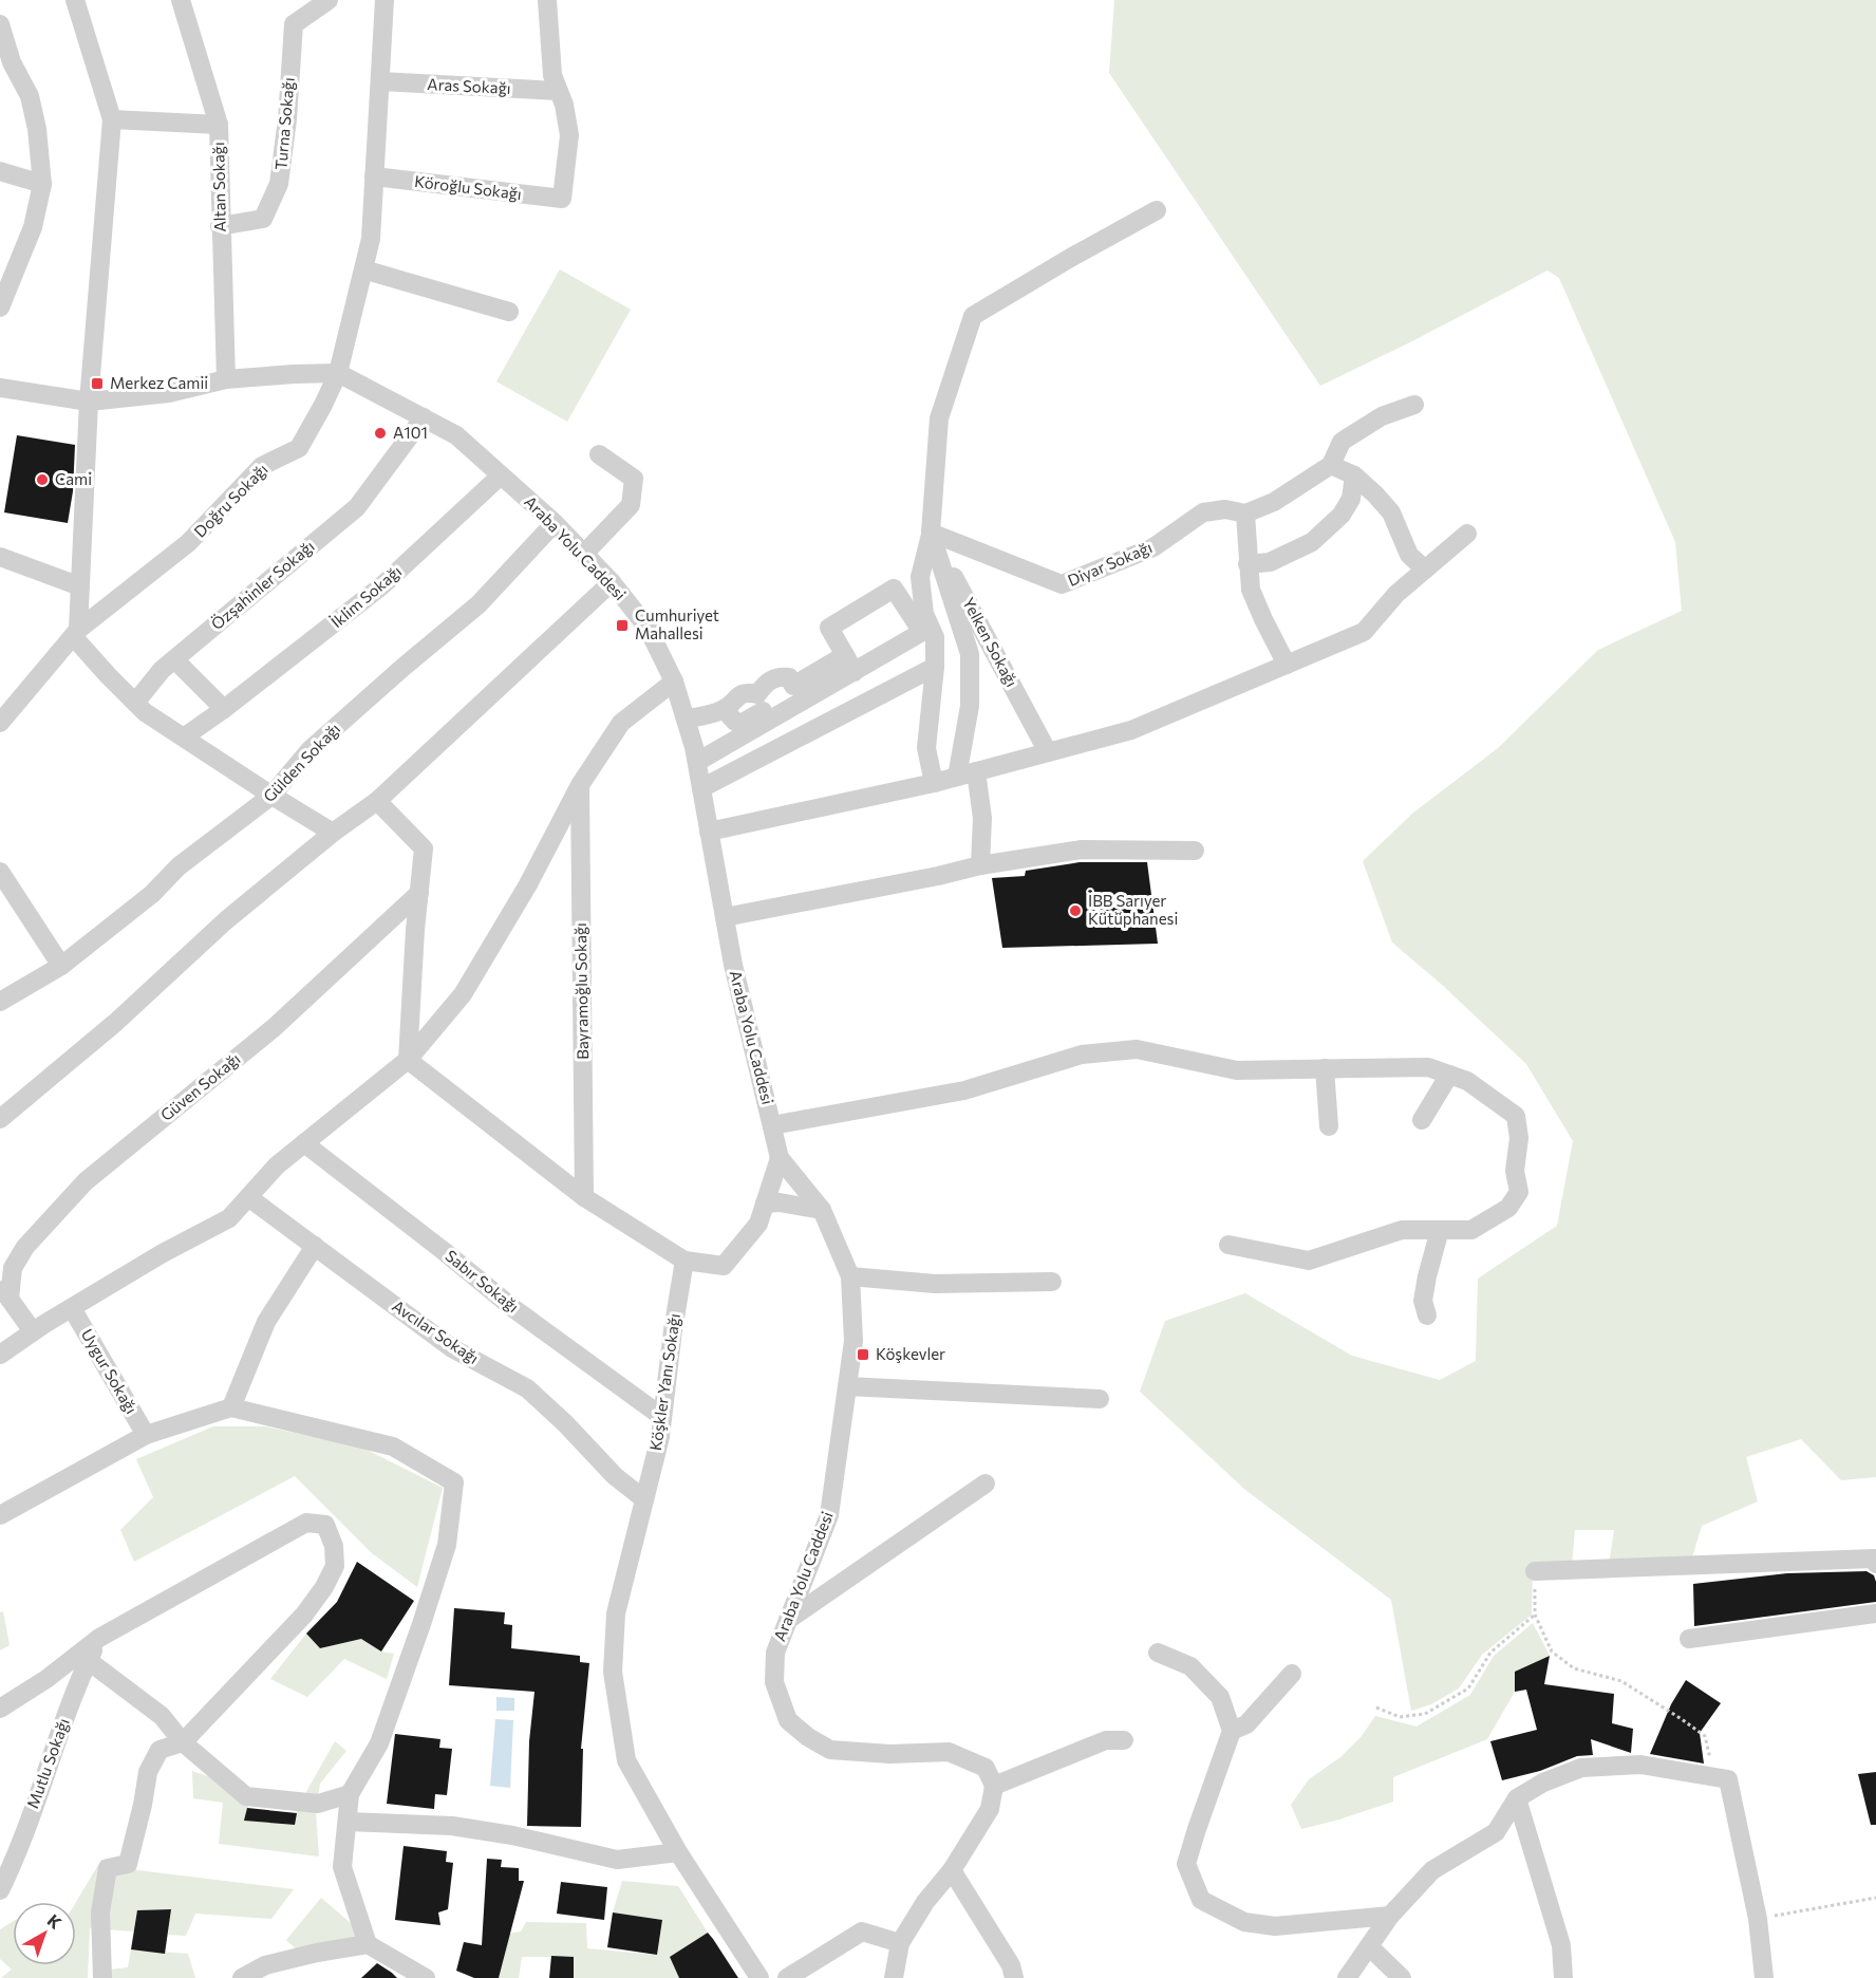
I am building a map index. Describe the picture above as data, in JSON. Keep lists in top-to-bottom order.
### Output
{
  "streets": {
    "street": [
      "Aras Sokağı",
      "Turna Sokağı",
      "Altan Sokağı",
      "Köroğlu Sokağı",
      "Doğru Sokağı",
      "Araba Yolu Caddesi",
      "Diyar Sokağı",
      "Özşahinler Sokağı",
      "İklim Sokağı",
      "Yelken Sokağı",
      "Gülden Sokağı",
      "Bayramoğlu Sokağı",
      "Güven Sokağı",
      "Sabır Sokağı",
      "Avcılar Sokağı",
      "Uygur Sokağı",
      "Köşkler Yanı Sokağı",
      "Mutlu Sokağı"
    ]
  },
  "crossings": [
    ["Aras Sokağı", "Köroğlu Sokağı"],
    ["Aras Sokağı", "Doğru Sokağı"],
    ["Turna Sokağı", "Altan Sokağı"],
    ["Altan Sokağı", "Araba Yolu Caddesi"],
    ["Köroğlu Sokağı", "Doğru Sokağı"],
    ["Doğru Sokağı", "Araba Yolu Caddesi"],
    ["Araba Yolu Caddesi", "Özşahinler Sokağı"],
    ["Araba Yolu Caddesi", "İklim Sokağı"],
    ["Araba Yolu Caddesi", "Gülden Sokağı"],
    ["Diyar Sokağı", "Yelken Sokağı"],
    ["Sabır Sokağı", "Köşkler Yanı Sokağı"],
    ["Avcılar Sokağı", "Köşkler Yanı Sokağı"]
  ],
  "places": {
    "transit": ["Merkez Camii", "Cumhuriyet Mahallesi", "Köşkevler"],
    "other": ["A101", "Cami", "İBB Sarıyer Kütüphanesi"]
  },
  "north": "top right"
}
